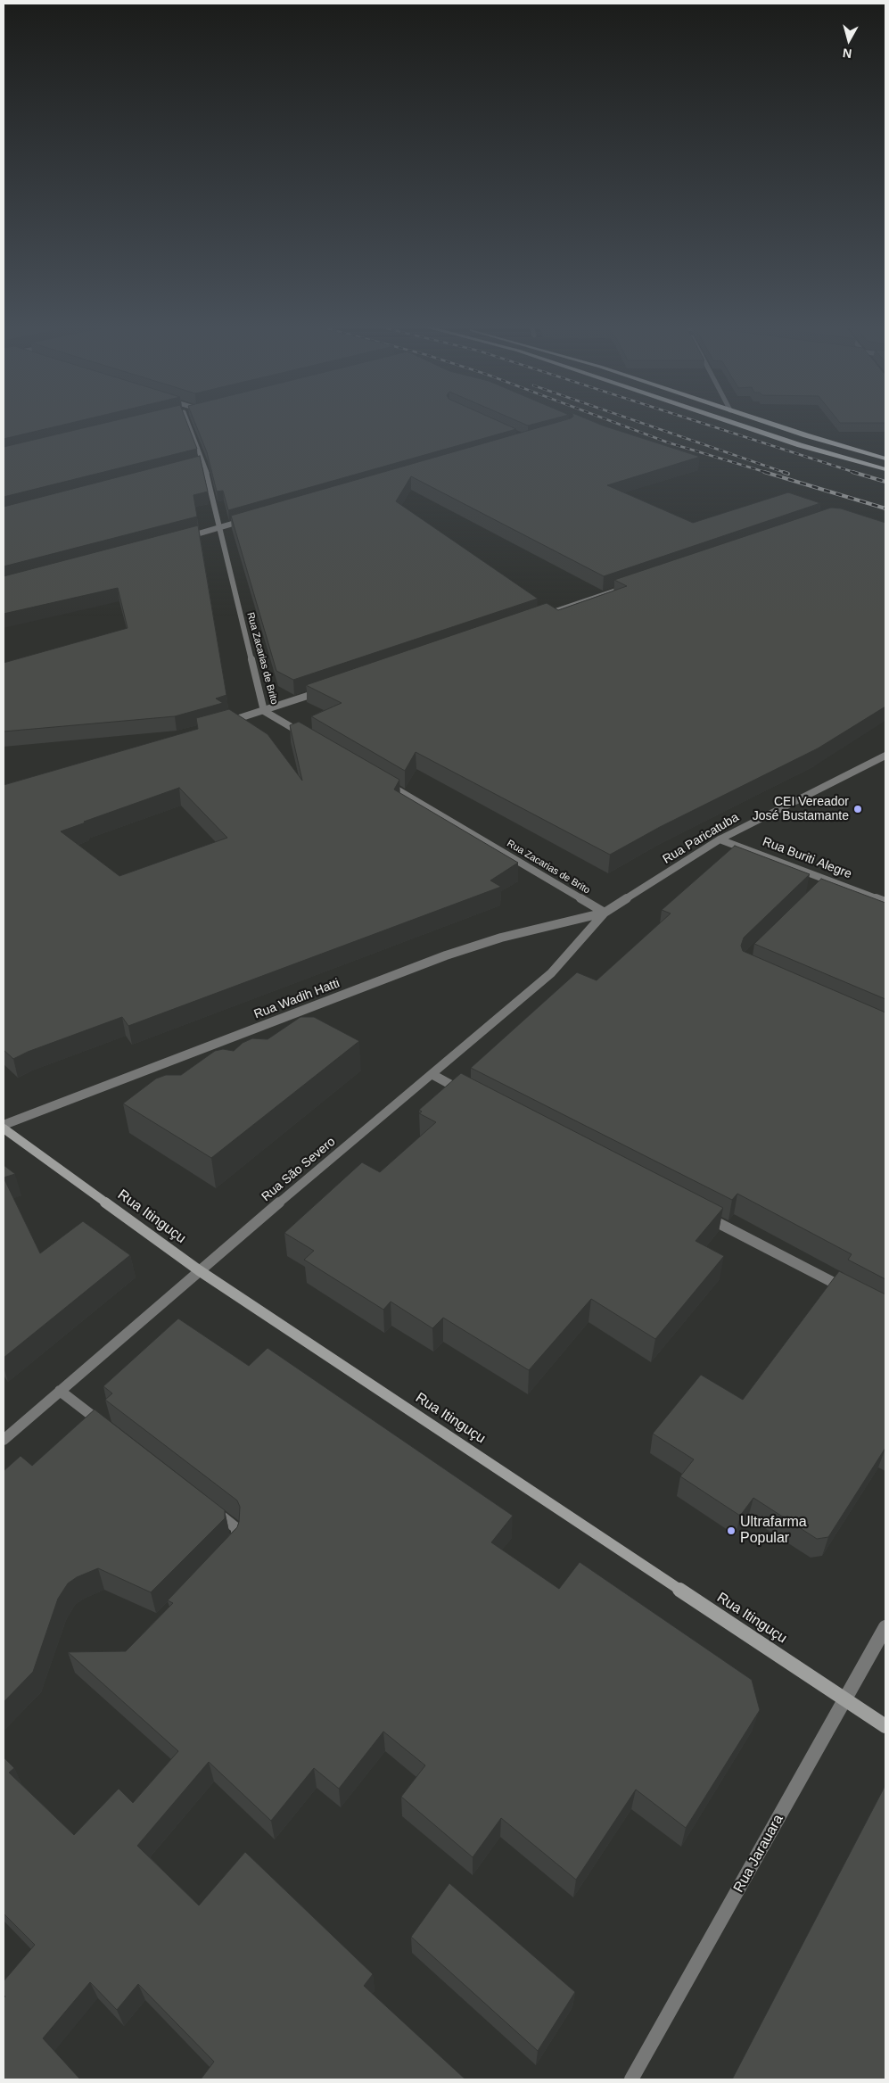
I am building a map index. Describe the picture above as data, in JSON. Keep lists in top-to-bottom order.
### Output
{
  "streets": {
    "main road": ["Rua Itinguçu"],
    "street": [
      "Rua Zacarias de Brito",
      "Rua Paricatuba",
      "Rua Buriti Alegre",
      "Rua Wadih Hatti",
      "Rua São Severo",
      "Rua Jarauara"
    ]
  },
  "crossings": [
    ["Rua Zacarias de Brito", "Rua Paricatuba"],
    ["Rua Zacarias de Brito", "Rua Wadih Hatti"],
    ["Rua Zacarias de Brito", "Rua São Severo"],
    ["Rua Paricatuba", "Rua Buriti Alegre"],
    ["Rua Paricatuba", "Rua Wadih Hatti"],
    ["Rua Paricatuba", "Rua São Severo"],
    ["Rua Wadih Hatti", "Rua São Severo"],
    ["Rua São Severo", "Rua Itinguçu"],
    ["Rua Itinguçu", "Rua Jarauara"]
  ],
  "places": ["CEI Vereador José Bustamante", "Ultrafarma Popular"],
  "north": "bottom"
}
